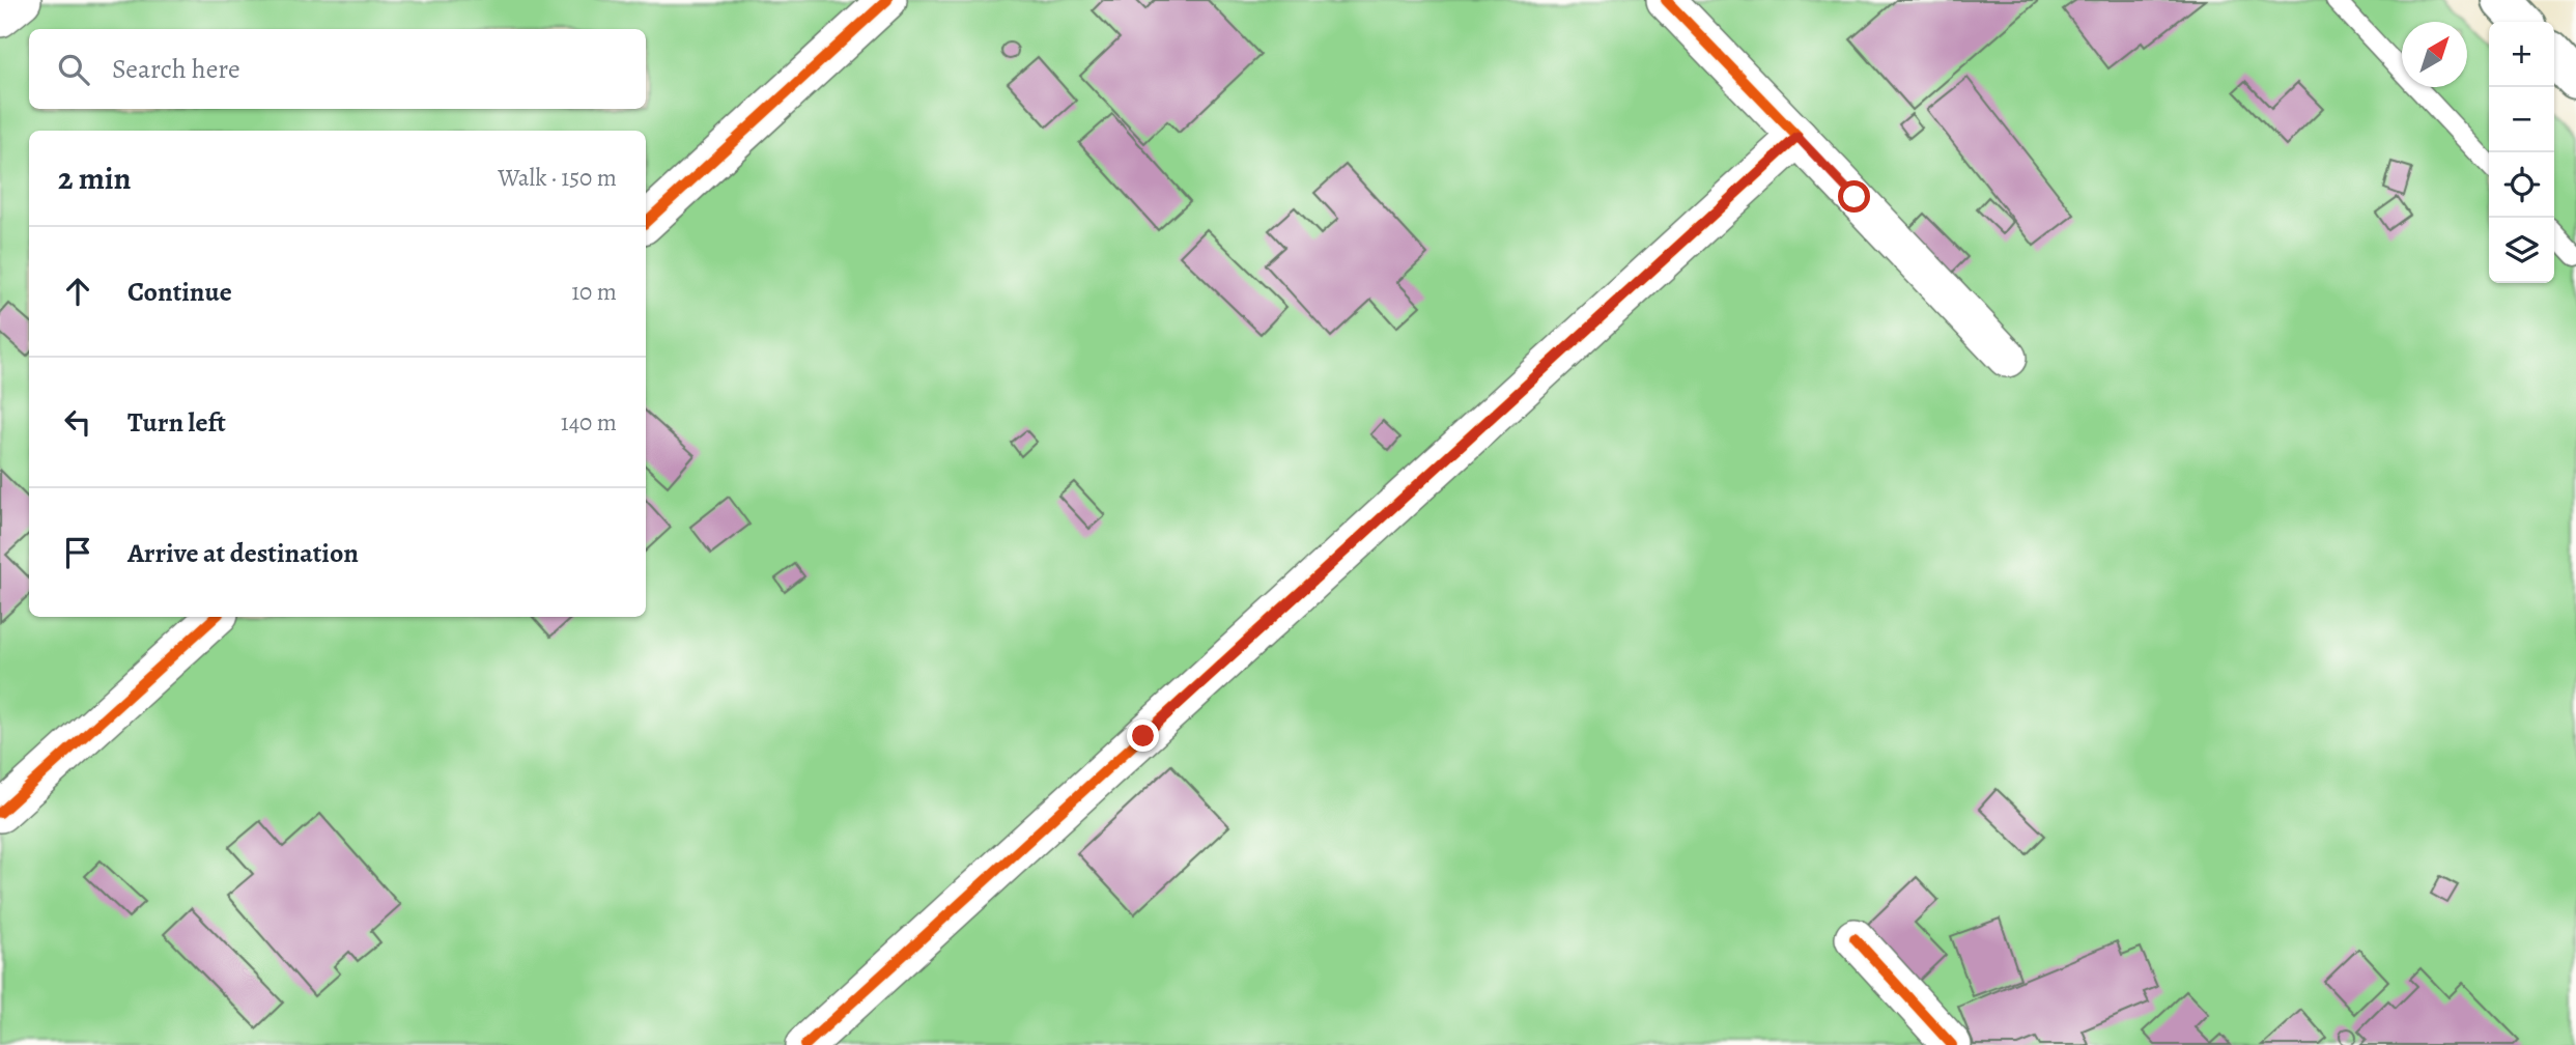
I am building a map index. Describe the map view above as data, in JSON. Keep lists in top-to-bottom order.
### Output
{
  "north": "top right",
  "page": {
    "map_buttons": ["+", "−"],
    "search": "Search here",
    "heading": ["2 min", "Walk · 150 m"],
    "list": [
      ["Continue", "10 m"],
      ["Turn left", "140 m"],
      "Arrive at destination"
    ]
  }
}
